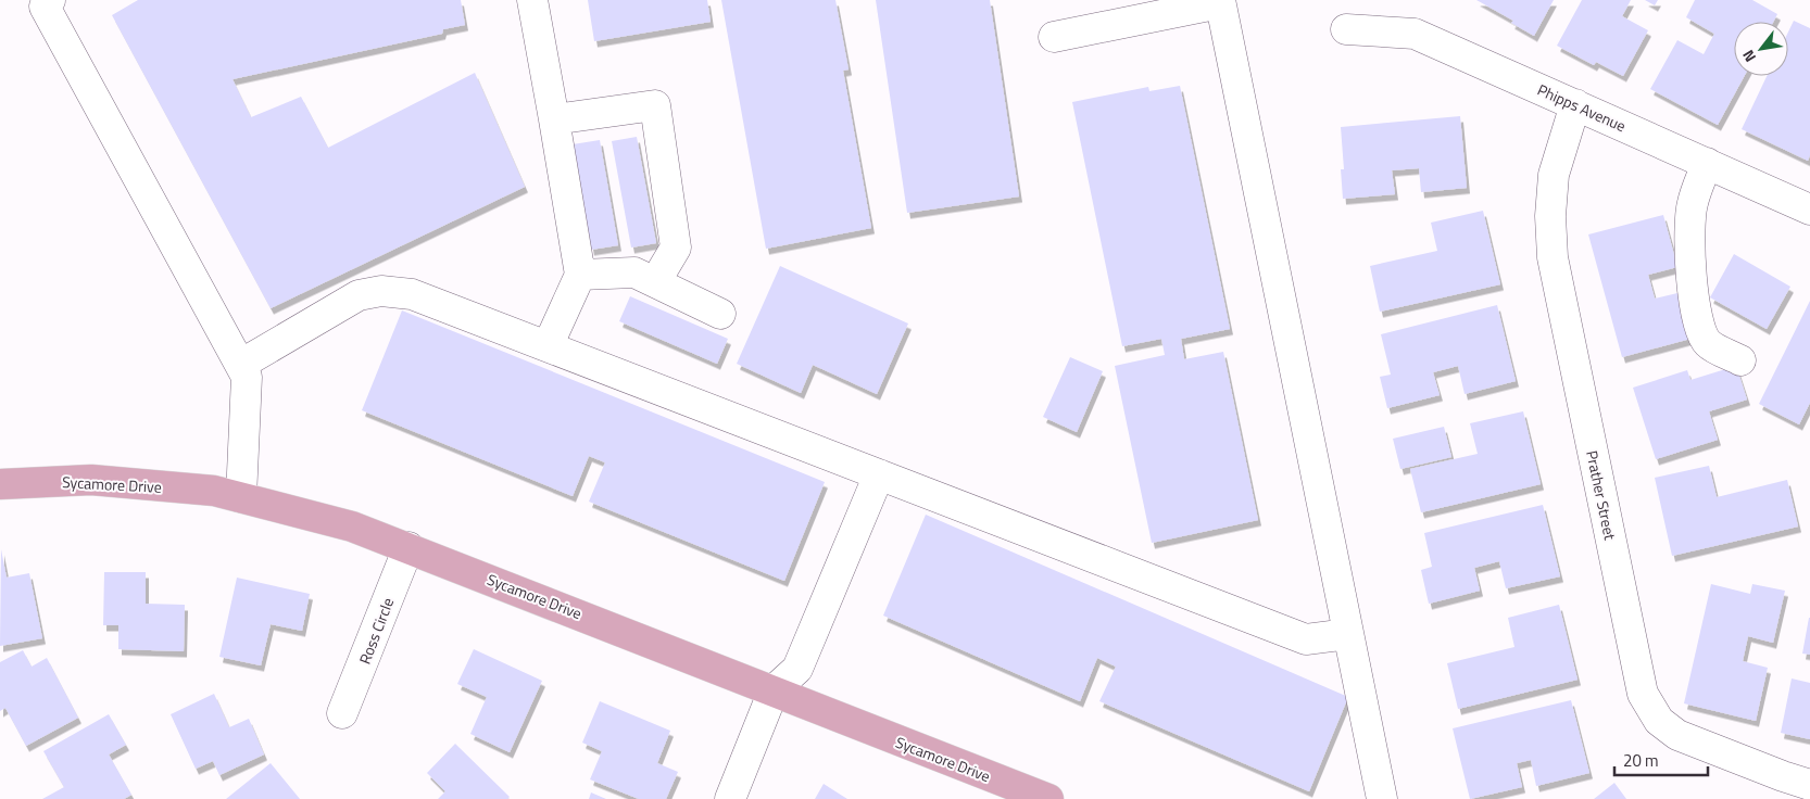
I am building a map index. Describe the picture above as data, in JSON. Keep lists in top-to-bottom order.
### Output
{
  "streets": {
    "main road": ["Sycamore Drive"],
    "street": ["Phipps Avenue", "Prather Street", "Ross Circle"]
  },
  "crossings": [
    ["Phipps Avenue", "Prather Street"],
    ["Sycamore Drive", "Ross Circle"]
  ],
  "scale_bar": "20 m",
  "north": "bottom left"
}
